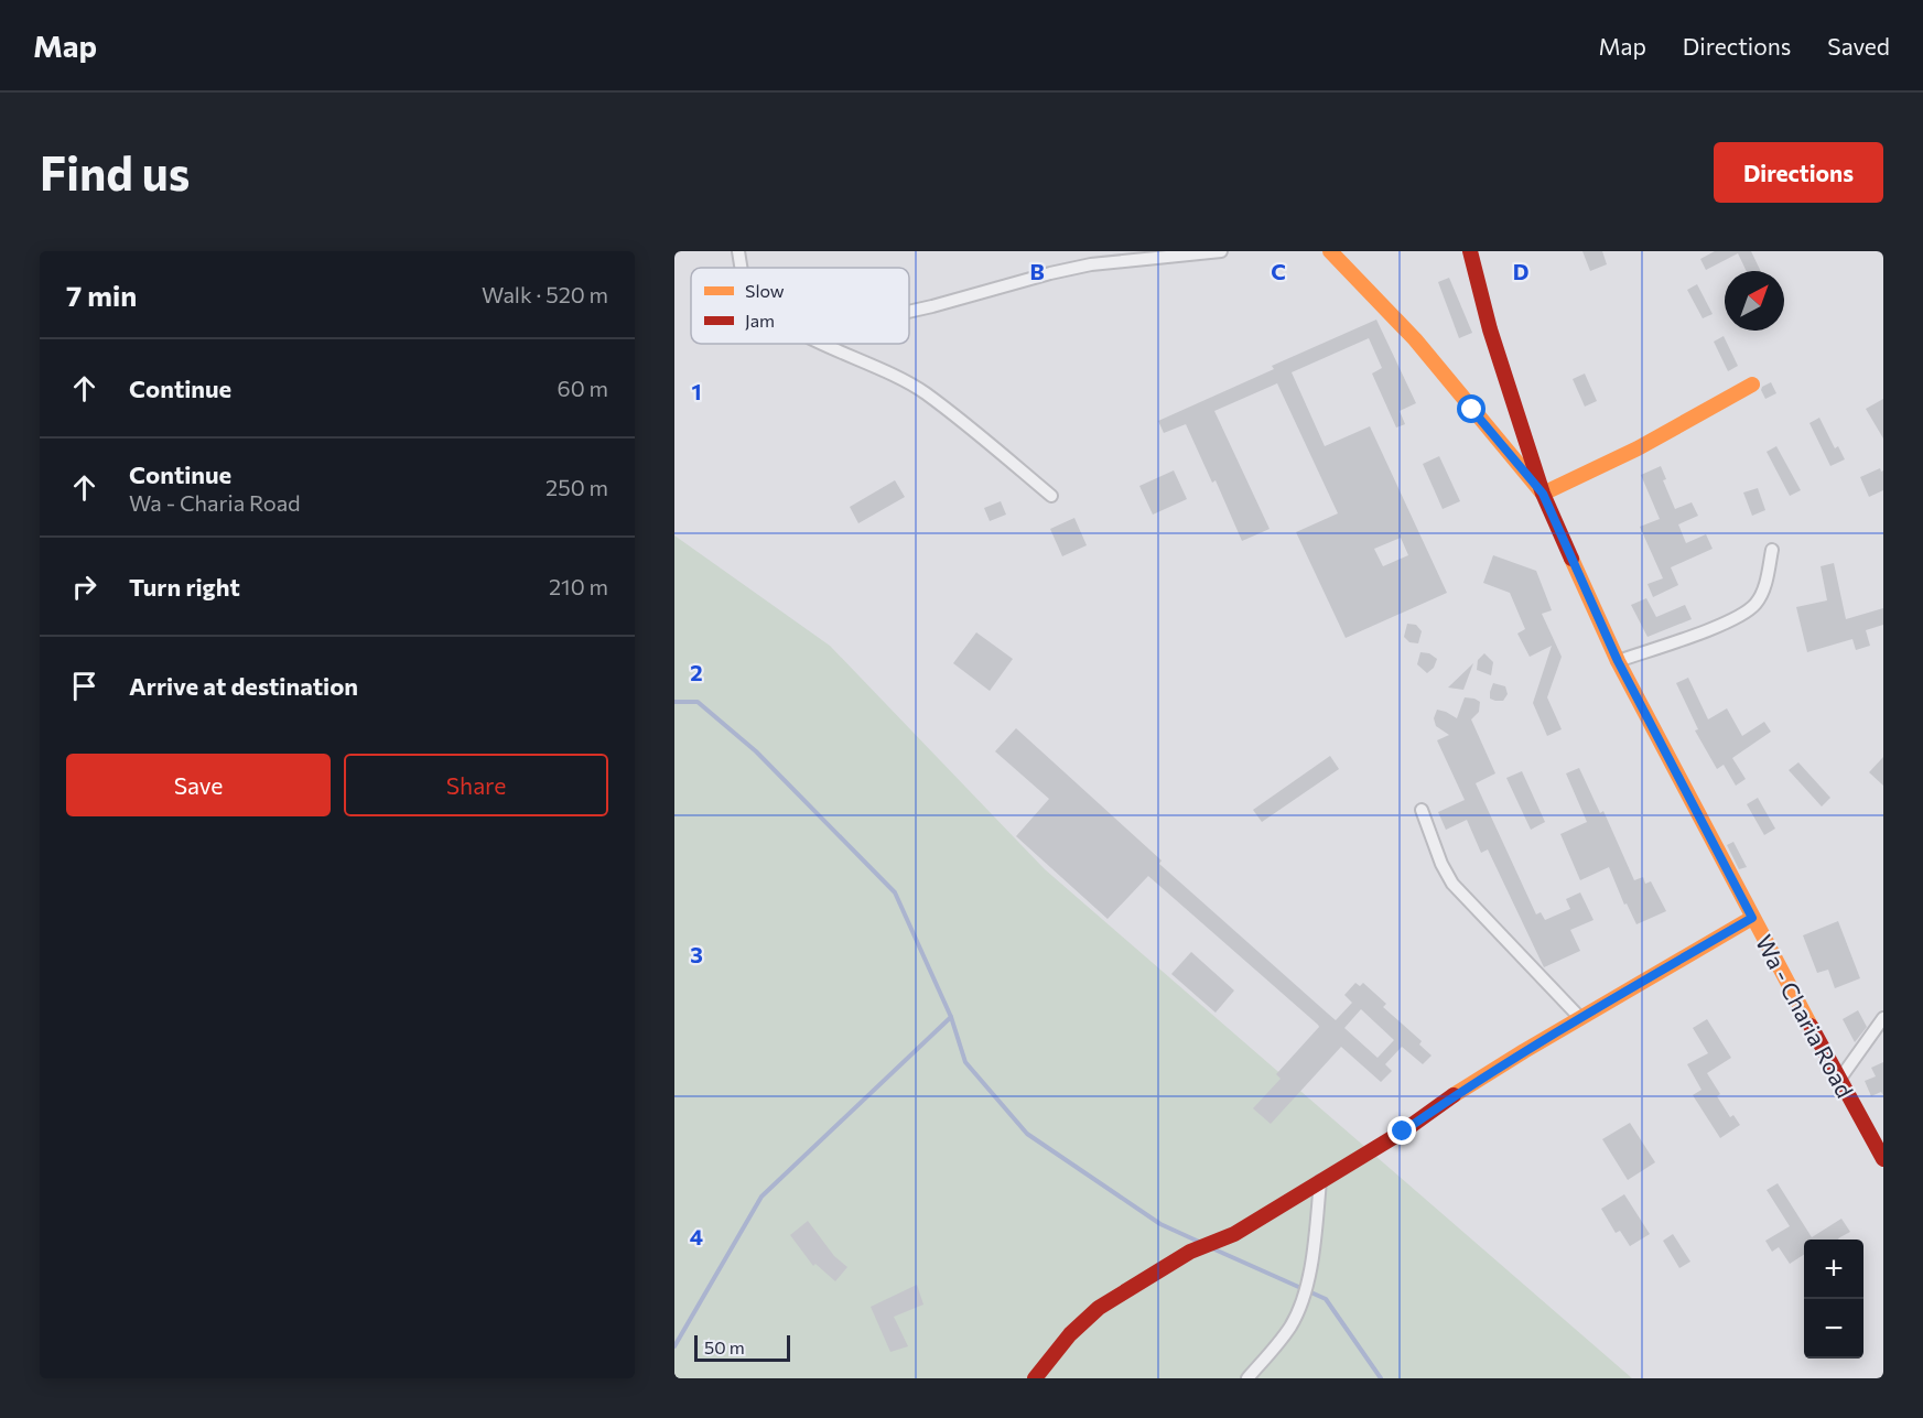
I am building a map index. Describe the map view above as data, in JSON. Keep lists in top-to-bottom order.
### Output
{
  "streets": {
    "street": ["Wa - Charia Road"]
  },
  "legend": ["Slow", "Jam"],
  "scale_bar": "50 m",
  "north": "top right",
  "page": {
    "header": "Map",
    "nav": ["Map", "Directions", "Saved"],
    "buttons": [
      "Directions",
      ["Save", "Share"]
    ],
    "title": "Find us",
    "heading": ["7 min", "Walk · 520 m"],
    "list": [
      ["Continue", "60 m"],
      ["Continue", "Wa - Charia Road", "250 m"],
      ["Turn right", "210 m"],
      "Arrive at destination"
    ],
    "map_buttons": ["+", "−"],
    "scale": "50 m"
  },
  "grid": {
    "columns": ["B", "C", "D"],
    "rows": [
      "1",
      "2",
      "3",
      "4"
    ]
  }
}
